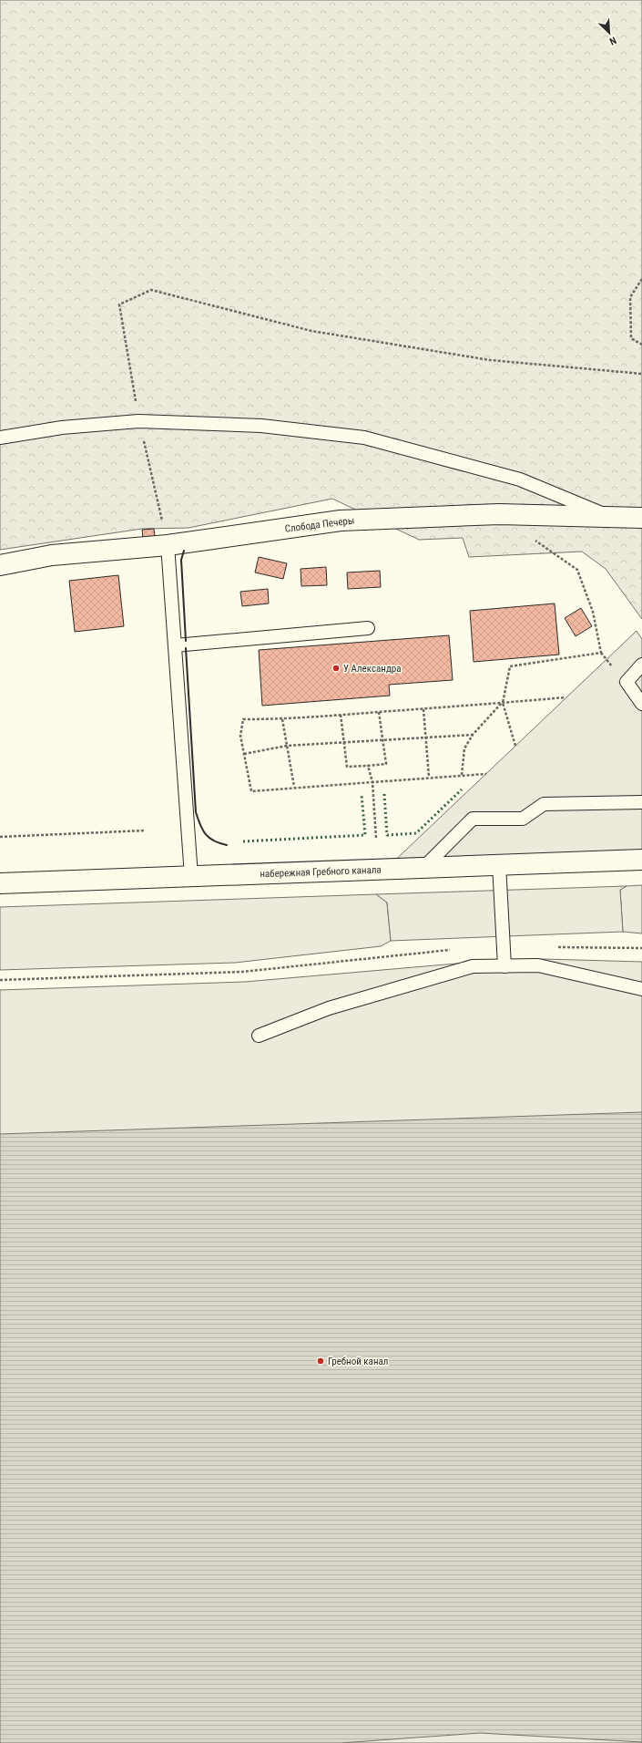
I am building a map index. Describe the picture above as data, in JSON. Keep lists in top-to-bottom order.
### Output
{
  "streets": {
    "street": ["Слобода Печеры", "набережная Гребного канала"]
  },
  "places": ["У Александра", "Гребной канал"],
  "north": "bottom right"
}
